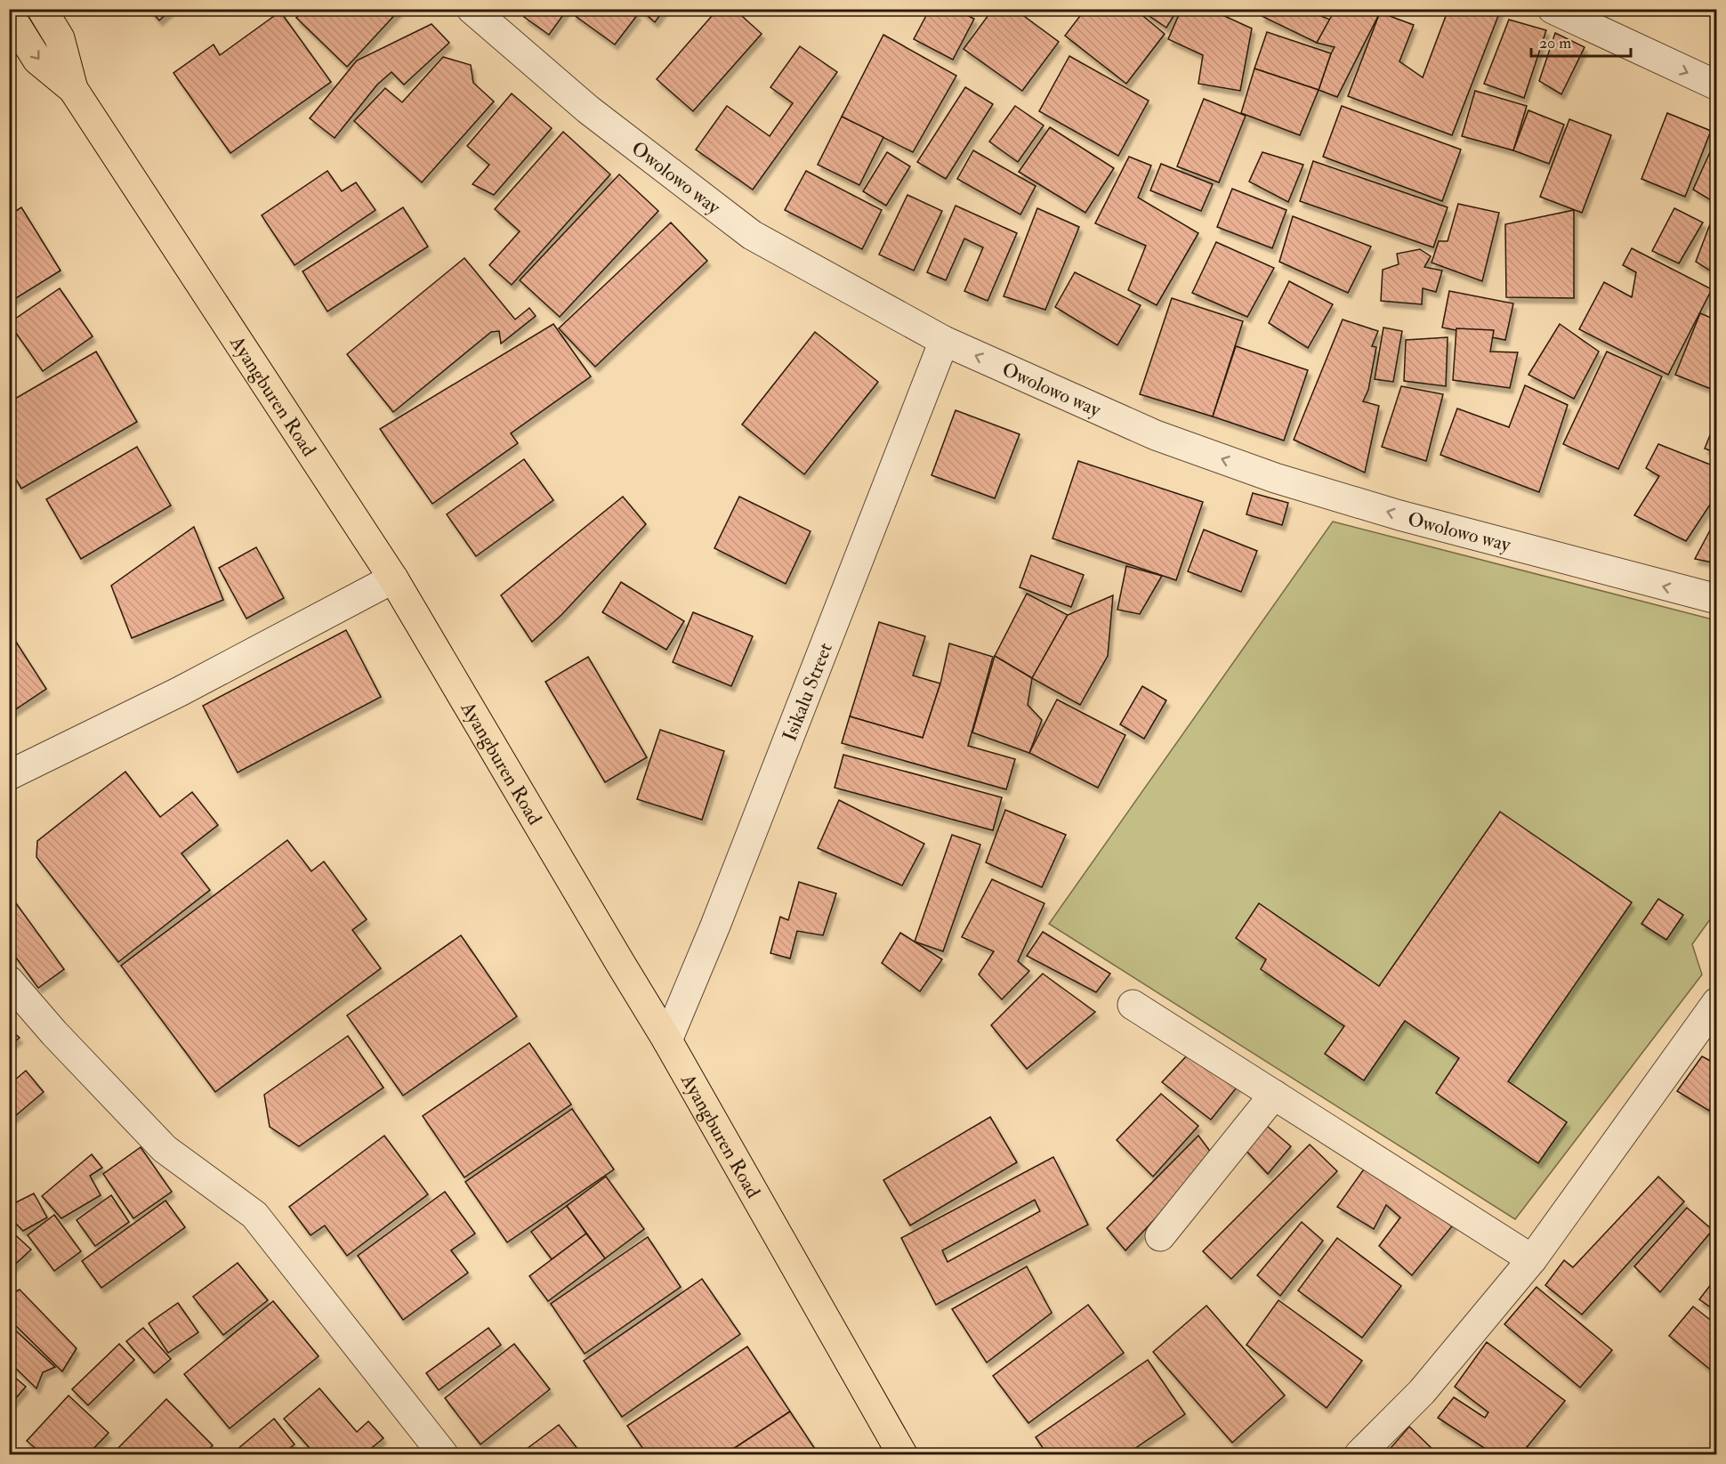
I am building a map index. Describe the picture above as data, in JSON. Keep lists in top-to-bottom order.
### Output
{
  "streets": {
    "main road": ["Ayangburen Road"],
    "street": ["Owolowo way", "Isikalu Street"]
  },
  "crossings": [
    ["Owolowo way", "Isikalu Street"],
    ["Ayangburen Road", "Isikalu Street"]
  ],
  "one_way": ["Owolowo way"],
  "scale_bar": "20 m"
}
